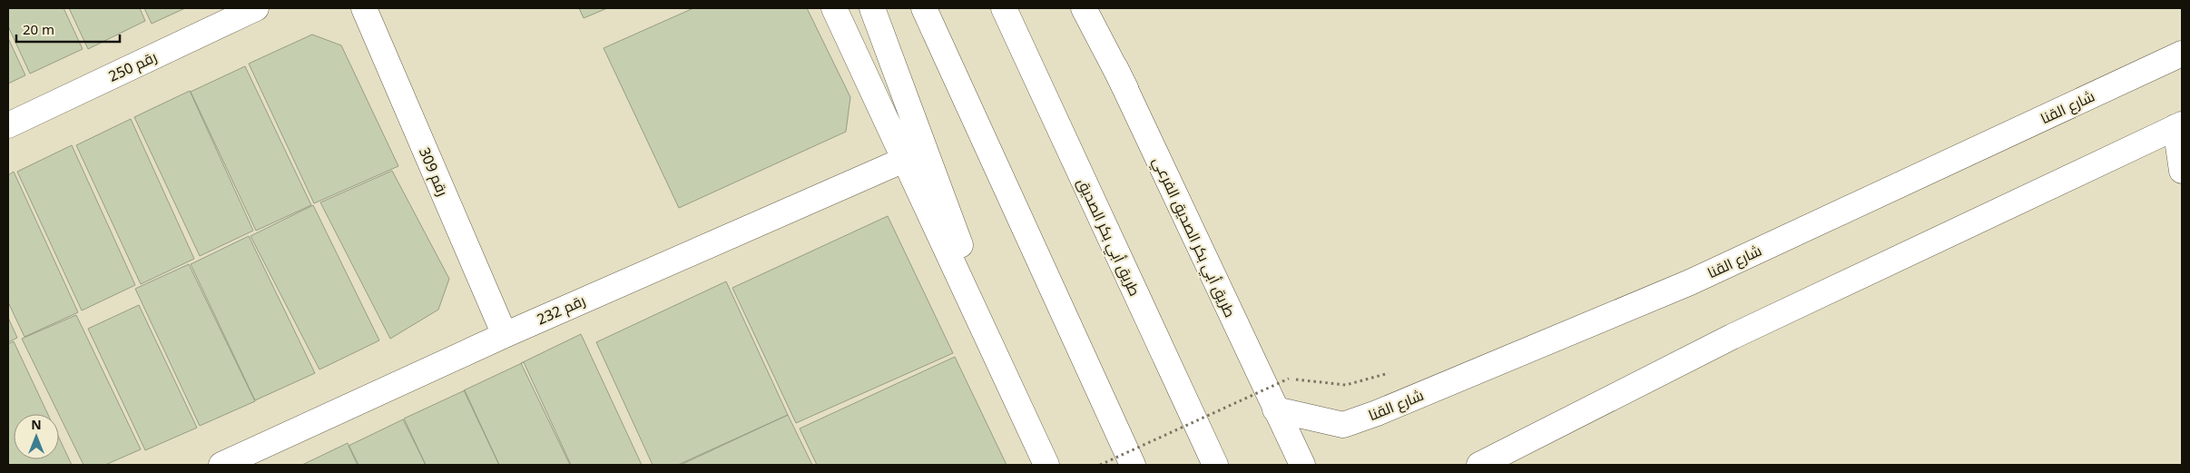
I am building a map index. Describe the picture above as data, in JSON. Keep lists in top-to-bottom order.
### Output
{
  "streets": {
    "street": [
      "رقم 250",
      "شارع القنا",
      "رقم 309",
      "طريق أبي بكر الصديق",
      "طريق أبي بكر الصديق الفرعي",
      "رقم 232"
    ]
  },
  "crossings": [
    ["شارع القنا", "طريق أبي بكر الصديق الفرعي"],
    ["رقم 309", "رقم 232"]
  ],
  "scale_bar": "20 m",
  "north": "top"
}
